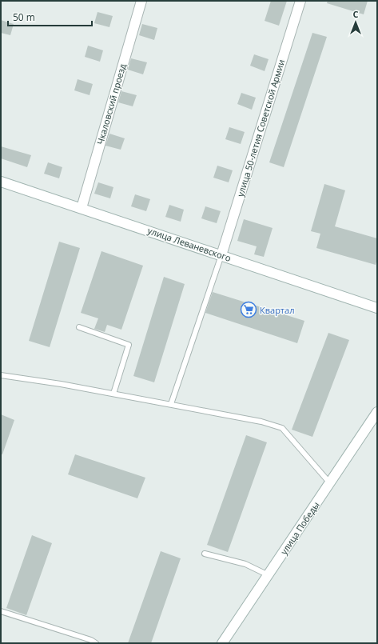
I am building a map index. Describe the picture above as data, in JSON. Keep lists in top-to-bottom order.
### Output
{
  "streets": {
    "street": [
      "Чкаловский проезд",
      "улица 50-летия Советской Армии",
      "улица Леваневского",
      "улица Победы"
    ]
  },
  "crossings": [
    ["Чкаловский проезд", "улица Леваневского"],
    ["улица 50-летия Советской Армии", "улица Леваневского"]
  ],
  "places": {
    "supermarket": ["Квартал"]
  },
  "scale_bar": "50 m",
  "north": "top"
}
